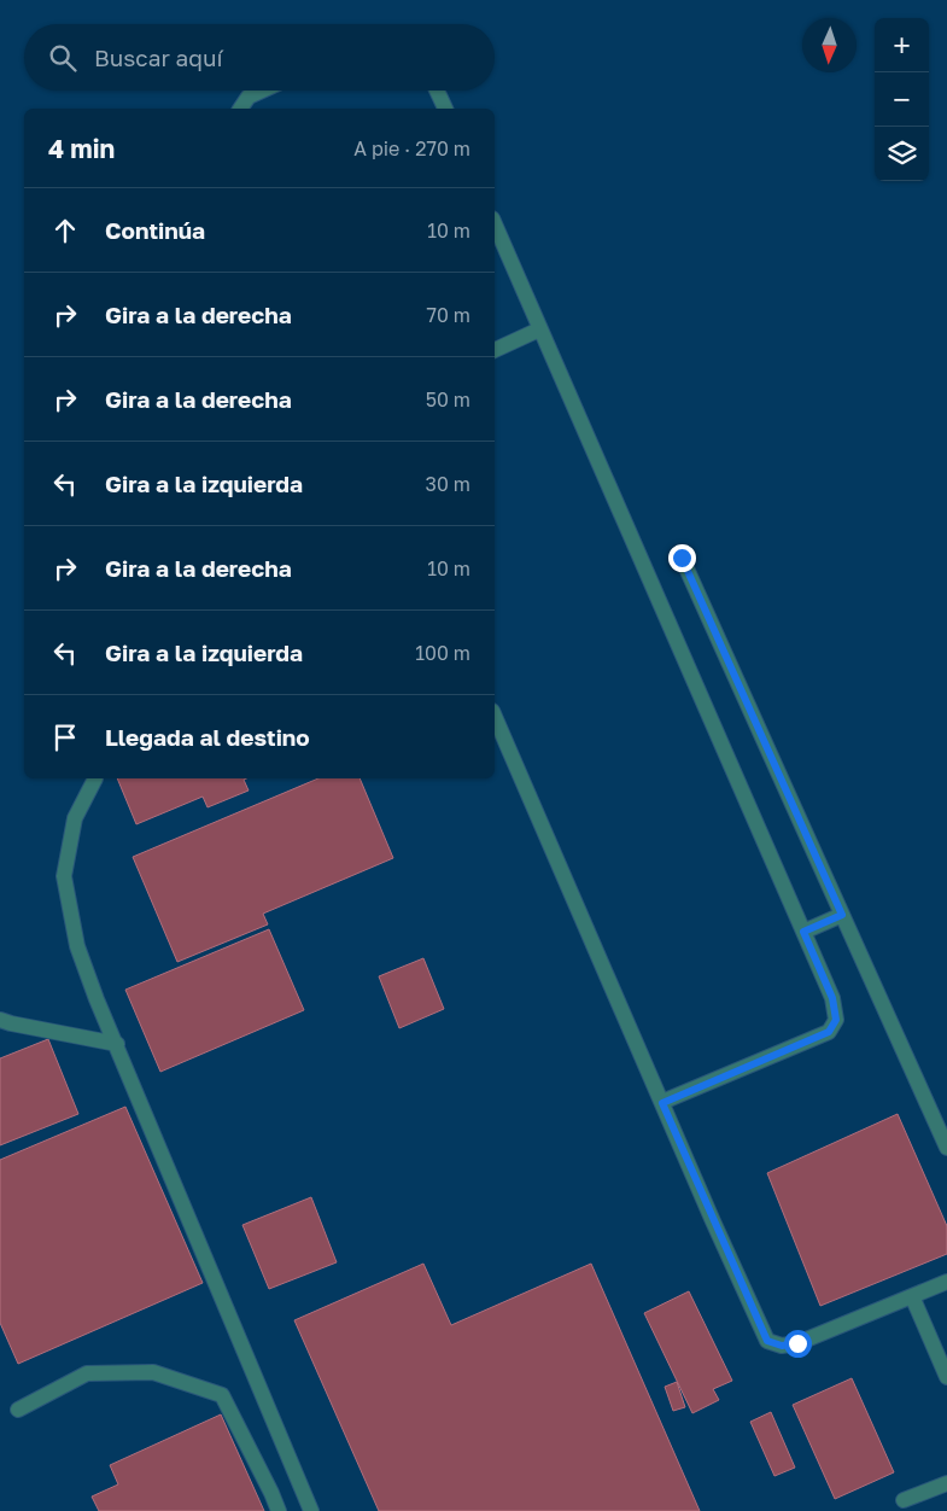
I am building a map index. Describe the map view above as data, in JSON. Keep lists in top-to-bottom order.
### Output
{
  "north": "bottom",
  "page": {
    "map_buttons": ["+", "−"],
    "search": "Buscar aquí",
    "heading": ["4 min", "A pie · 270 m"],
    "list": [
      ["Continúa", "10 m"],
      ["Gira a la derecha", "70 m"],
      ["Gira a la derecha", "50 m"],
      ["Gira a la izquierda", "30 m"],
      ["Gira a la derecha", "10 m"],
      ["Gira a la izquierda", "100 m"],
      "Llegada al destino"
    ]
  }
}
